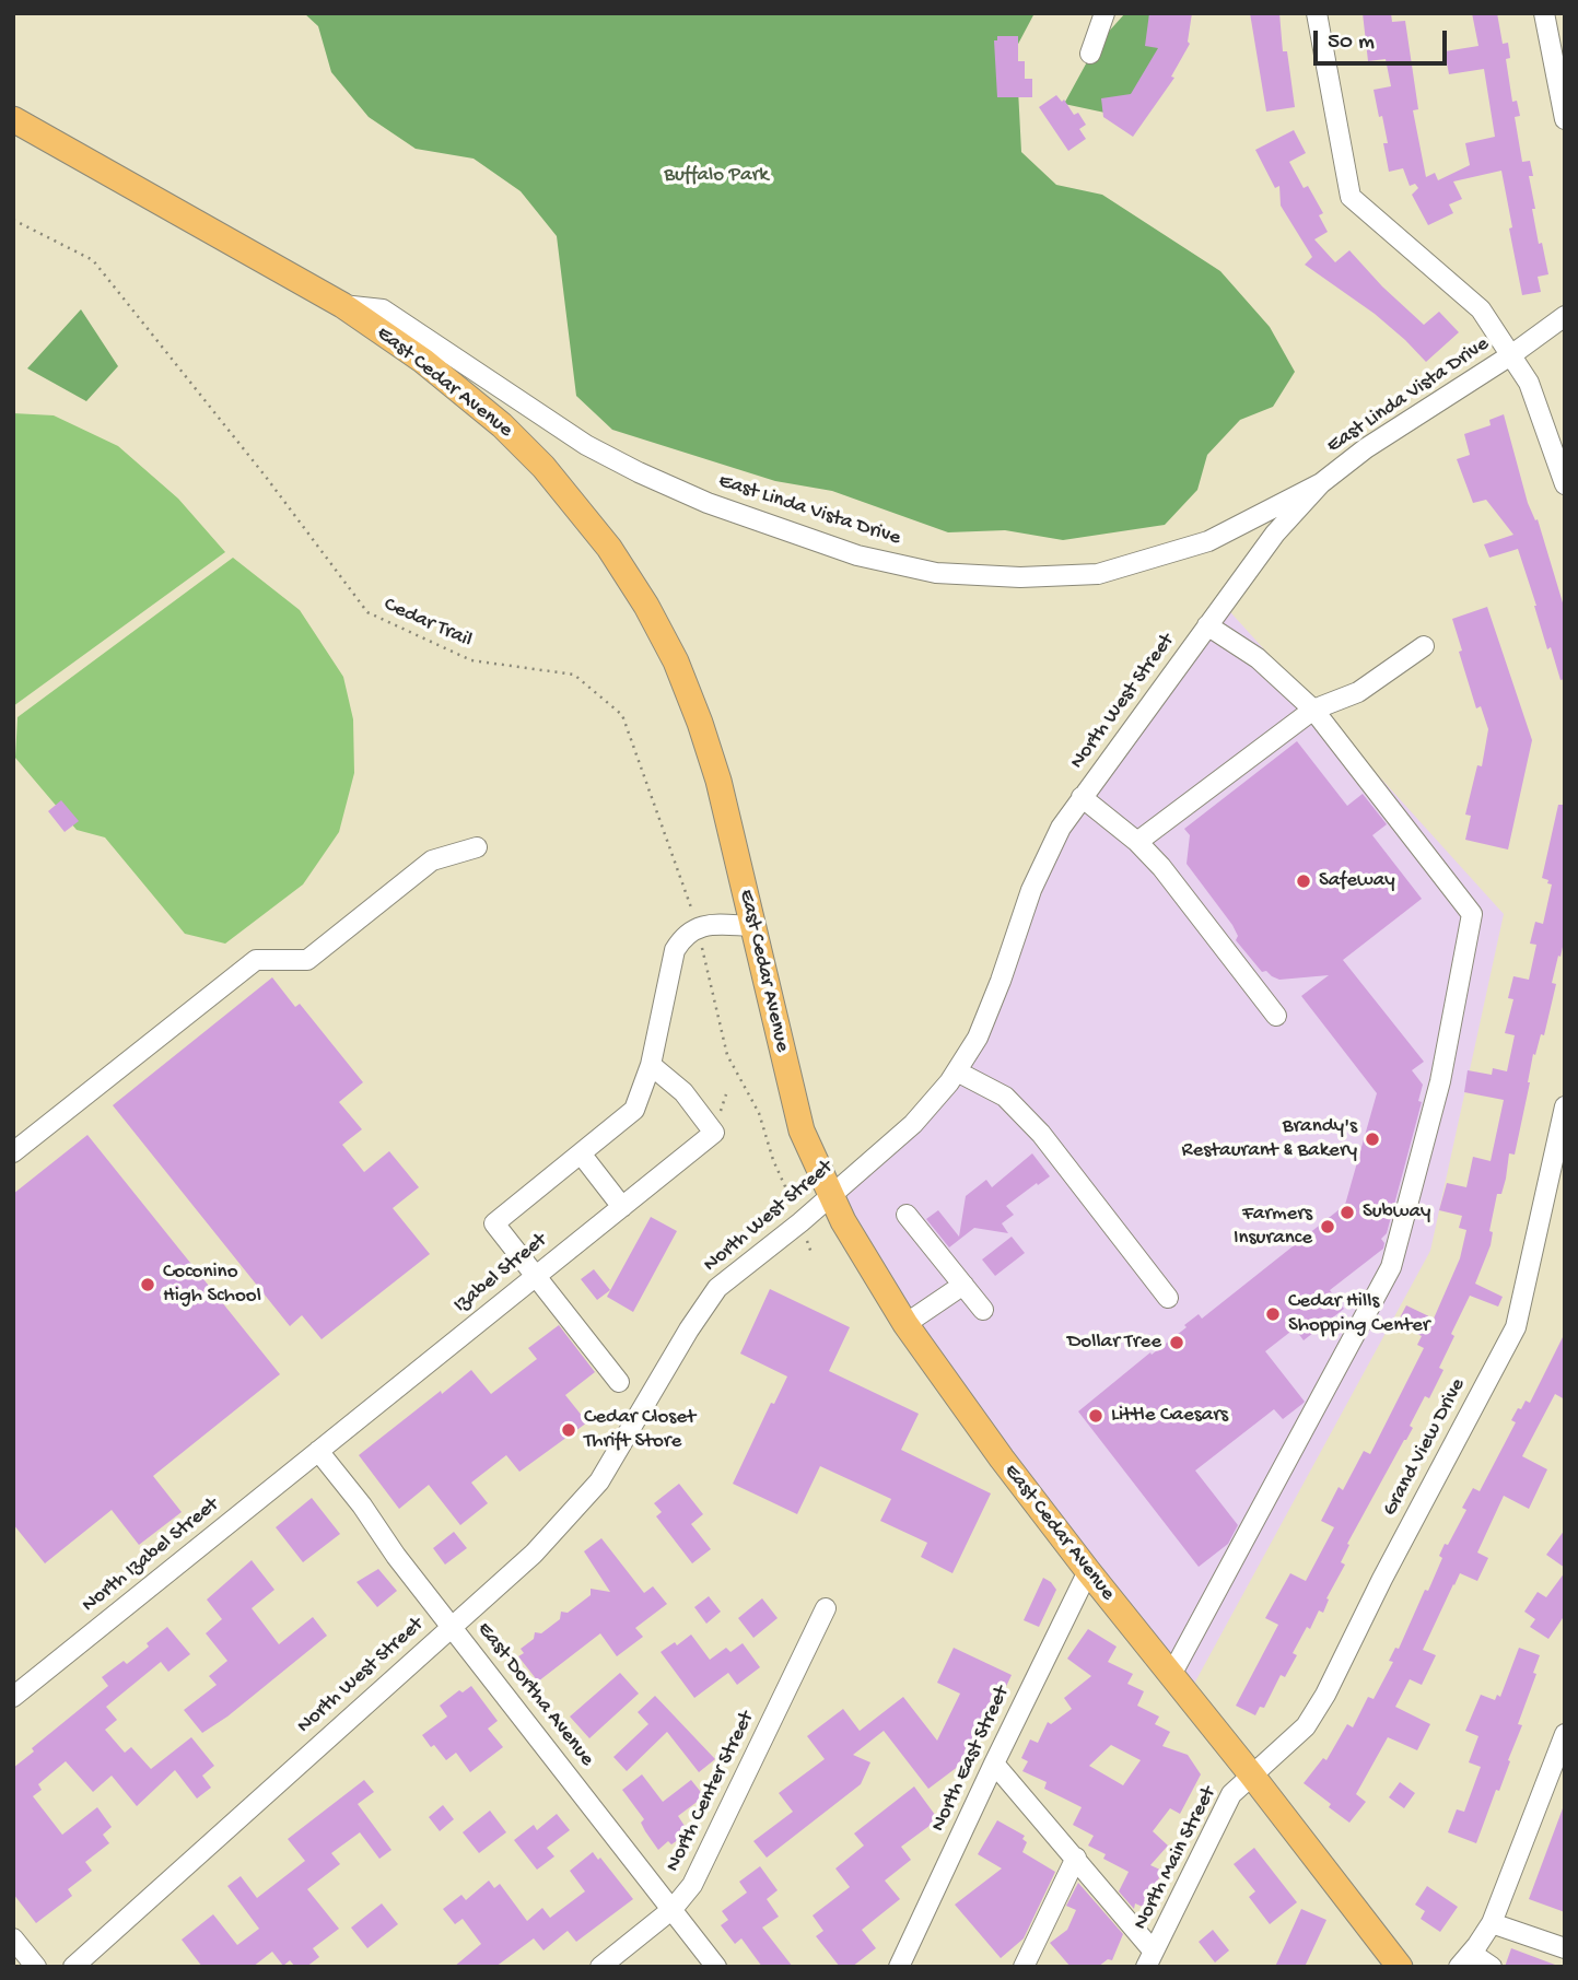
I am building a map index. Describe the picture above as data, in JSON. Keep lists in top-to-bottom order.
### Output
{
  "streets": {
    "main road": ["East Cedar Avenue"],
    "street": [
      "East Linda Vista Drive",
      "North West Street",
      "Izabel Street",
      "Grand View Drive",
      "North Izabel Street",
      "East Dortha Avenue",
      "North East Street",
      "North Center Street",
      "North Main Street"
    ],
    "path": ["Cedar Trail"]
  },
  "crossings": [
    ["East Cedar Avenue", "East Linda Vista Drive"],
    ["East Cedar Avenue", "North West Street"],
    ["East Cedar Avenue", "Grand View Drive"],
    ["East Cedar Avenue", "North East Street"],
    ["East Cedar Avenue", "North Main Street"],
    ["East Linda Vista Drive", "North West Street"],
    ["North West Street", "East Dortha Avenue"],
    ["Izabel Street", "North Izabel Street"],
    ["Izabel Street", "East Dortha Avenue"],
    ["Grand View Drive", "North Main Street"],
    ["North Izabel Street", "East Dortha Avenue"],
    ["East Dortha Avenue", "North Center Street"]
  ],
  "parks": ["Buffalo Park"],
  "places": [
    "Safeway",
    "Brandy's Restaurant & Bakery",
    "Subway",
    "Farmers Insurance",
    "Coconino High School",
    "Cedar Hills Shopping Center",
    "Dollar Tree",
    "Little Caesars",
    "Cedar Closet Thrift Store"
  ],
  "scale_bar": "50 m"
}
